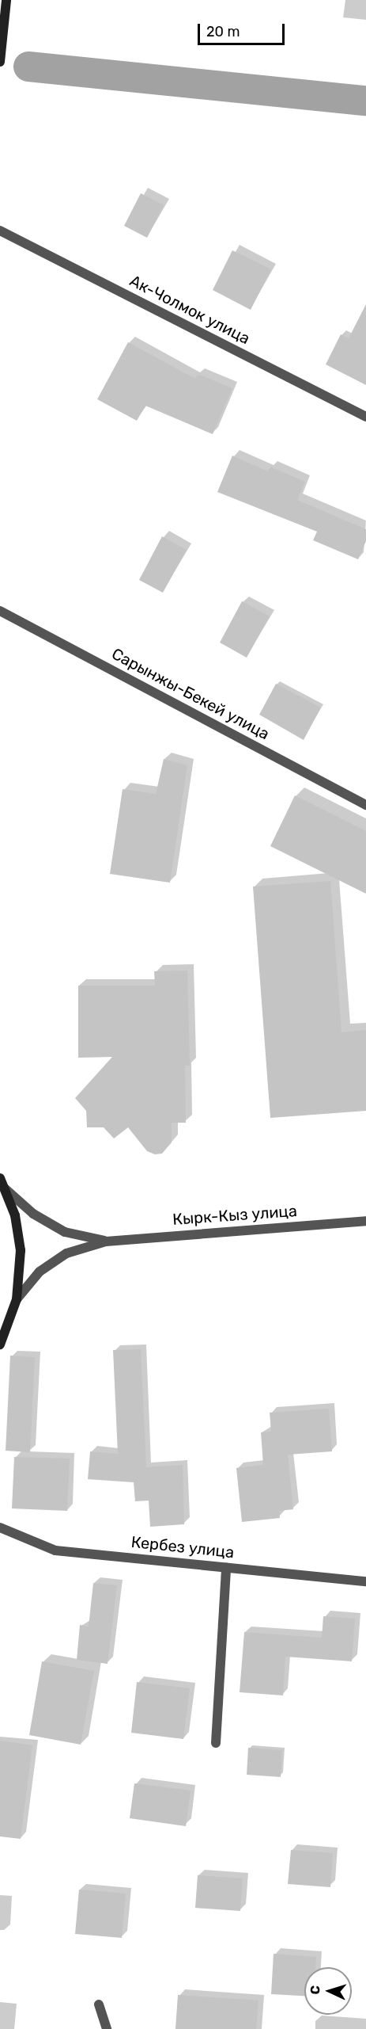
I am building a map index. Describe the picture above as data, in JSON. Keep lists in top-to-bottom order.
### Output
{
  "streets": {
    "street": [
      "Ак-Чолмок улица",
      "Сарынжы-Бекей улица",
      "Кырк-Кыз улица",
      "Кербез улица"
    ]
  },
  "scale_bar": "20 m",
  "north": "left"
}
